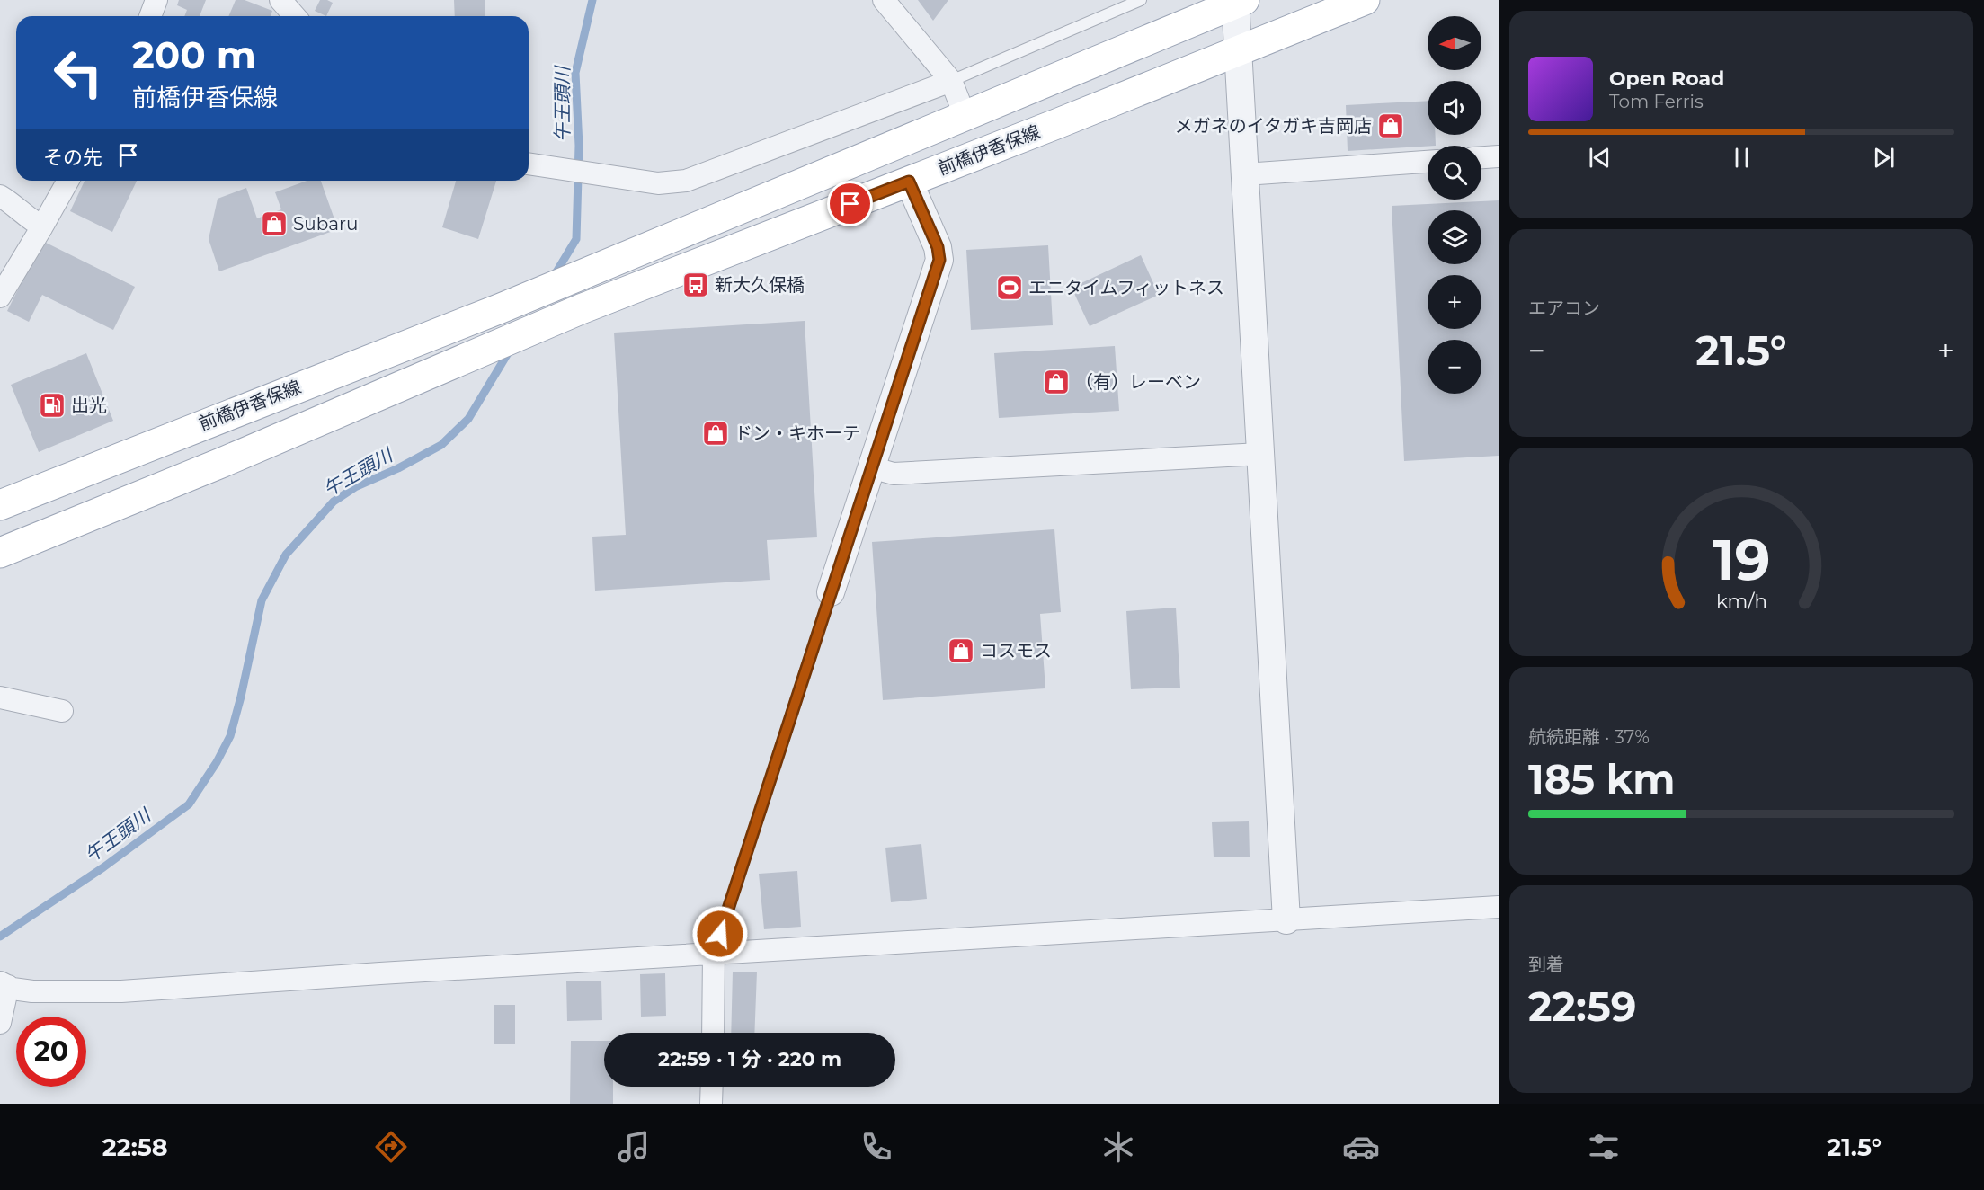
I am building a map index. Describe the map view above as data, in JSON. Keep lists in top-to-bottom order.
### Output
{
  "streets": {
    "main road": ["前橋伊香保線"]
  },
  "water": ["午王頭川"],
  "places": {
    "shop": [
      "メガネのイタガキ吉岡店",
      "Subaru",
      "（有）レーベン",
      "ドン・キホーテ",
      "コスモス"
    ],
    "bus stop": ["新大久保橋"],
    "sports": ["エニタイムフィットネス"],
    "fuel station": ["出光"]
  },
  "north": "left",
  "page": {
    "map_buttons": ["+", "−"],
    "turn": ["200 m", "前橋伊香保線"],
    "song": ["Open Road", "Tom Ferris"],
    "then": "その先",
    "tile": [
      "エアコン",
      ["航続距離 · 37%", "185 km"],
      ["到着", "22:59"]
    ],
    "heat": ["−", "21.5°", "+"],
    "limit": "20",
    "trip": "22:59 · 1 分 · 220 m",
    "tabs": ["22:58", "21.5°"],
    "gauge": ["19", "km/h"]
  }
}
